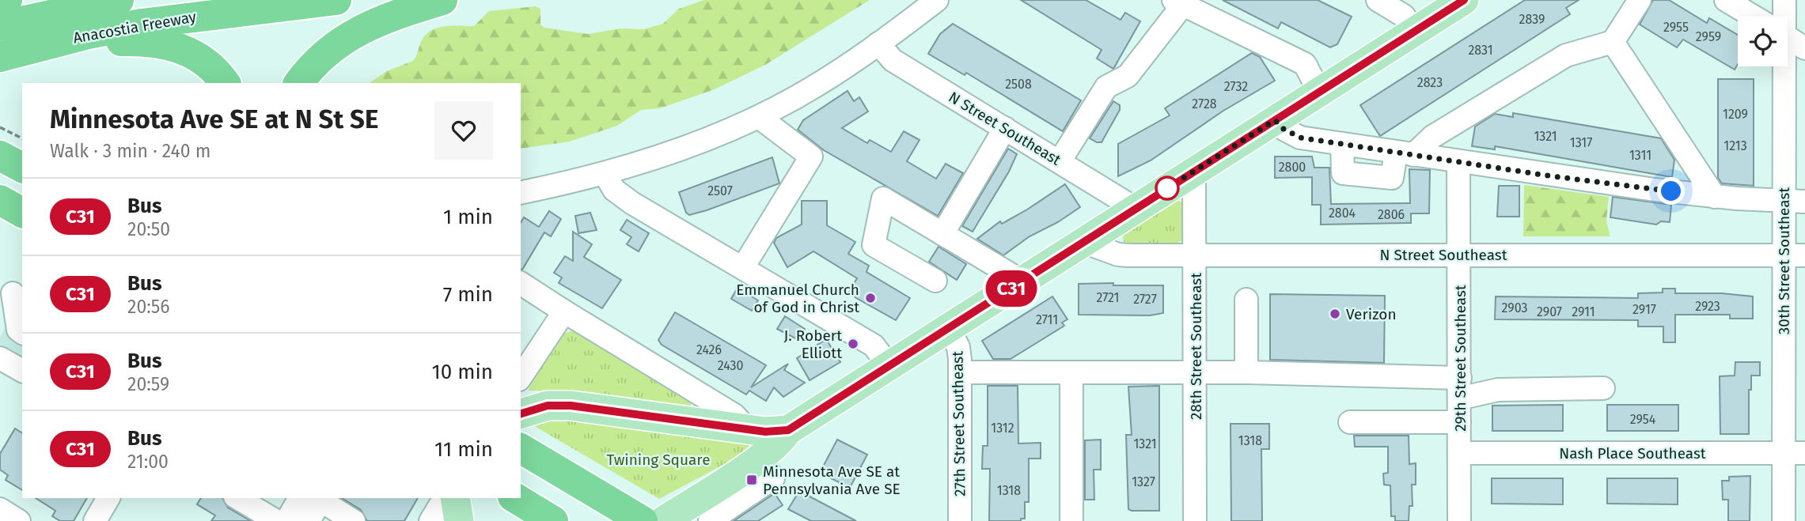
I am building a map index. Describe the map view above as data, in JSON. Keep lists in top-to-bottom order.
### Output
{
  "streets": {
    "highway": ["Anacostia Freeway"],
    "street": [
      "N Street Southeast",
      "30th Street Southeast",
      "28th Street Southeast",
      "29th Street Southeast",
      "27th Street Southeast",
      "Nash Place Southeast"
    ]
  },
  "crossings": [
    ["N Street Southeast", "30th Street Southeast"],
    ["N Street Southeast", "28th Street Southeast"],
    ["N Street Southeast", "29th Street Southeast"],
    ["30th Street Southeast", "Nash Place Southeast"],
    ["29th Street Southeast", "Nash Place Southeast"]
  ],
  "parks": ["Twining Square"],
  "places": {
    "other": ["Emmanuel Church of God in Christ", "Verizon", "J. Robert Elliott"],
    "transit": ["Minnesota Ave SE at Pennsylvania Ave SE"]
  },
  "lines": ["bus line C31"],
  "house_numbers": [
    "2839",
    "2955",
    "2959",
    "2831",
    "2823",
    "2508",
    "2732",
    "2728",
    "1209",
    "1321",
    "1317",
    "1213",
    "1311",
    "2800",
    "2507",
    "2804",
    "2806",
    "2721",
    "2727",
    "2923",
    "2903",
    "2917",
    "2907",
    "2911",
    "2711",
    "2426",
    "2430",
    "2954",
    "1312",
    "1318",
    "1321",
    "1327",
    "1318"
  ],
  "page": {
    "on_map": "C31",
    "heading": ["Minnesota Ave SE at N St SE", "Walk · 3 min · 240 m"],
    "list": [
      {
        "mark": "C31",
        "name": "Bus",
        "note": "20:50",
        "value": "1 min"
      },
      {
        "mark": "C31",
        "name": "Bus",
        "note": "20:56",
        "value": "7 min"
      },
      {
        "mark": "C31",
        "name": "Bus",
        "note": "20:59",
        "value": "10 min"
      },
      {
        "mark": "C31",
        "name": "Bus",
        "note": "21:00",
        "value": "11 min"
      }
    ]
  }
}
